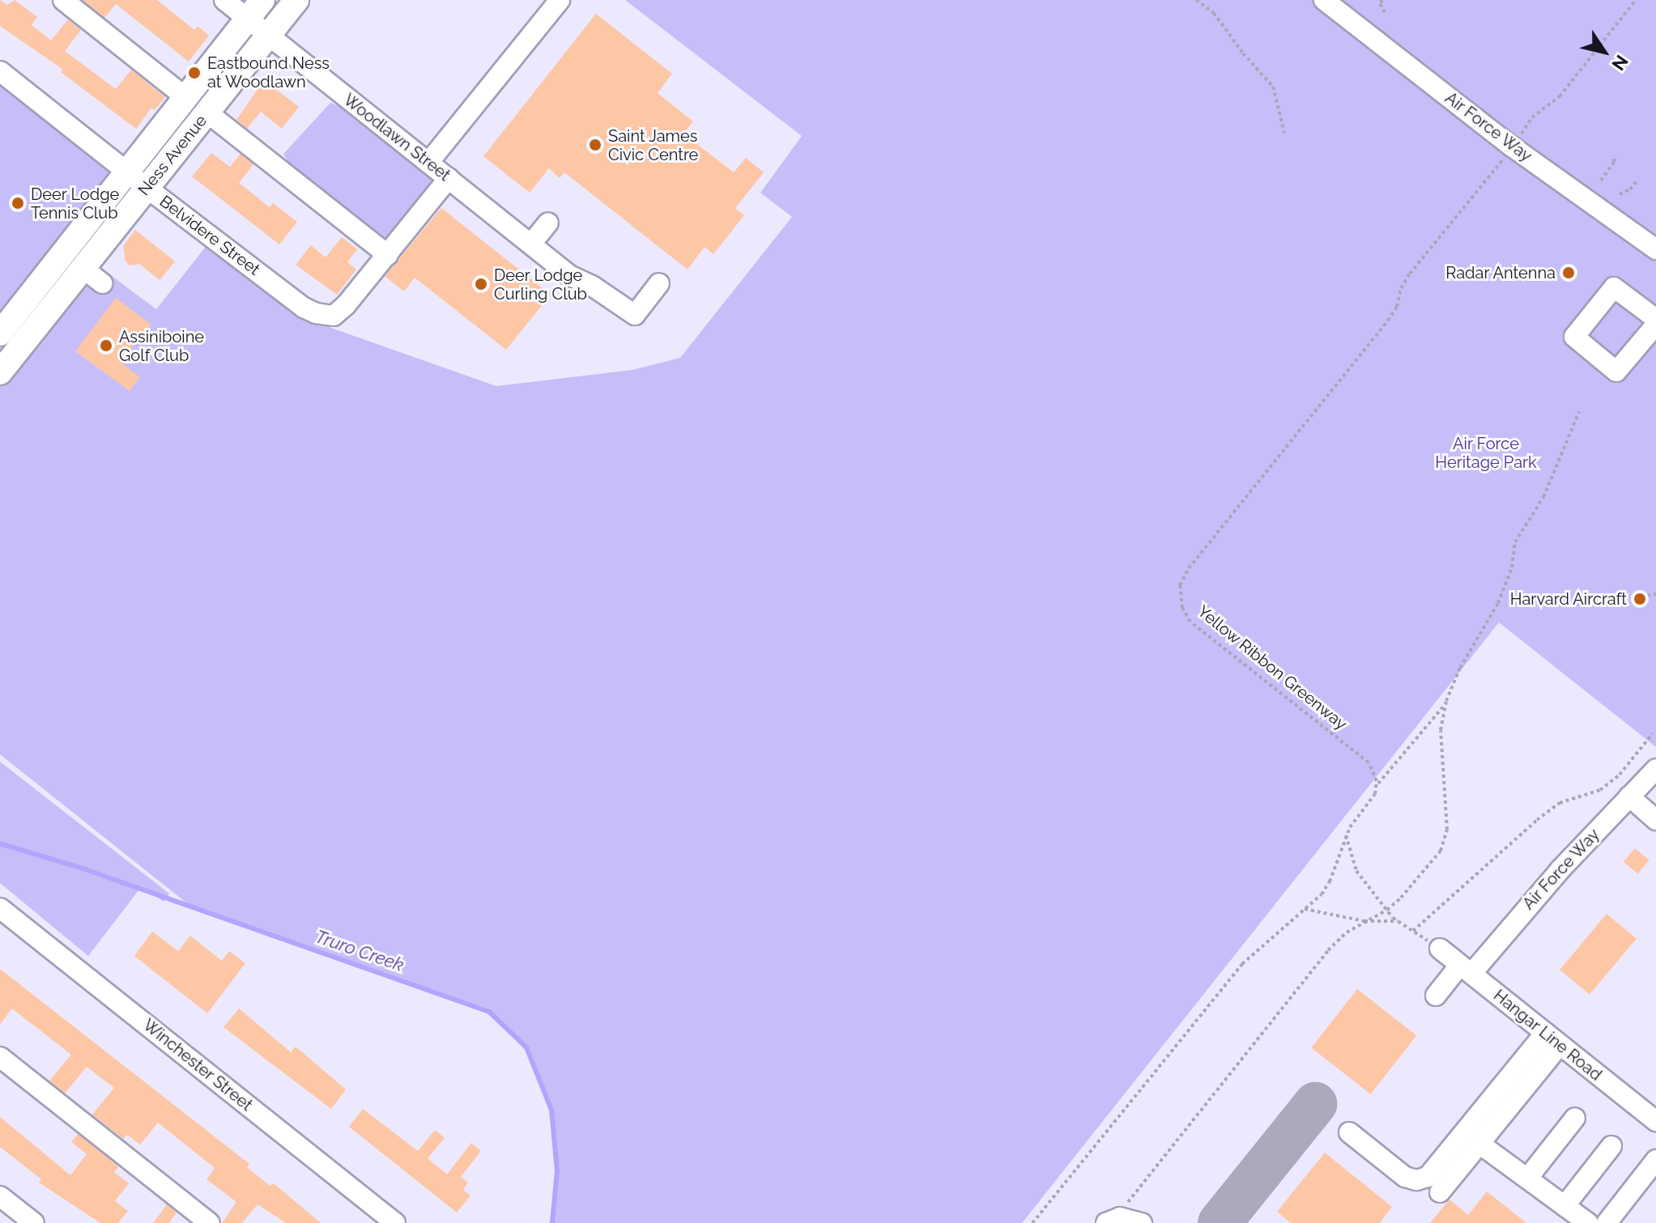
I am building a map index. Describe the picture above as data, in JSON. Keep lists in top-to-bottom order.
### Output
{
  "streets": {
    "main road": ["Ness Avenue"],
    "street": [
      "Air Force Way",
      "Woodlawn Street",
      "Belvidere Street",
      "Hangar Line Road",
      "Winchester Street"
    ],
    "path": ["Yellow Ribbon Greenway"]
  },
  "crossings": [
    ["Air Force Way", "Yellow Ribbon Greenway"],
    ["Air Force Way", "Hangar Line Road"],
    ["Woodlawn Street", "Ness Avenue"],
    ["Ness Avenue", "Belvidere Street"]
  ],
  "water": ["Truro Creek"],
  "parks": ["Air Force Heritage Park"],
  "places": [
    "Eastbound Ness at Woodlawn",
    "Saint James Civic Centre",
    "Deer Lodge Tennis Club",
    "Radar Antenna",
    "Deer Lodge Curling Club",
    "Assiniboine Golf Club",
    "Harvard Aircraft"
  ],
  "north": "bottom right"
}
